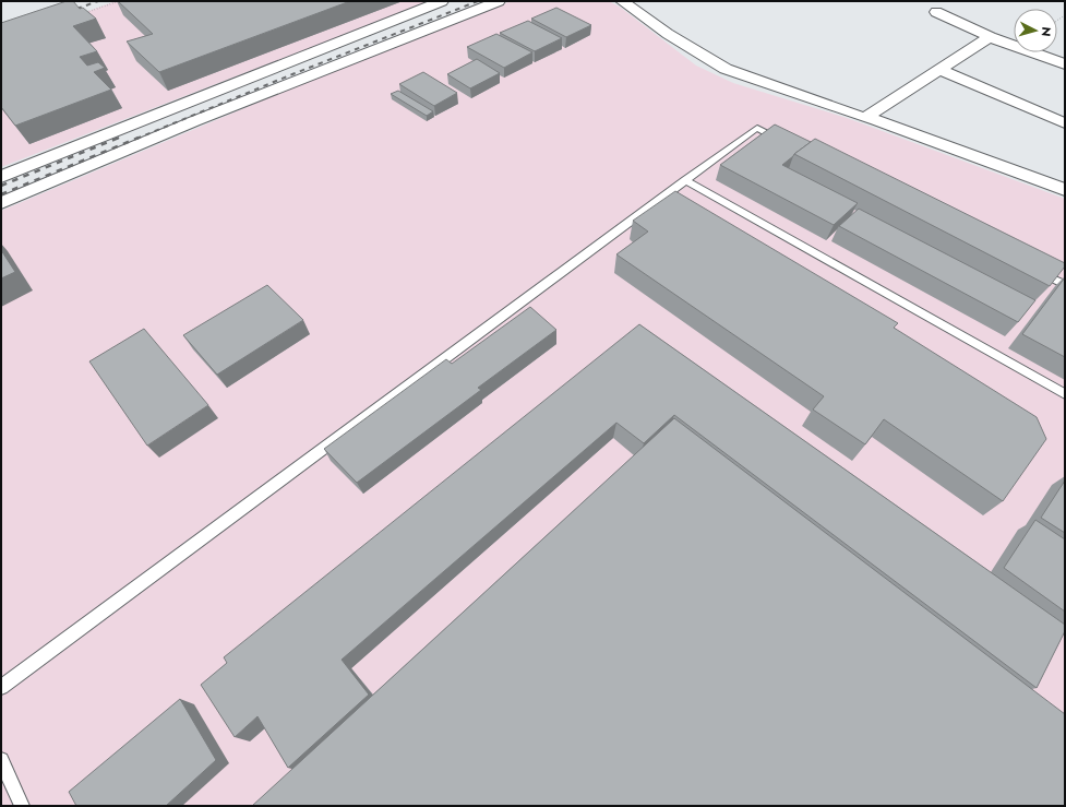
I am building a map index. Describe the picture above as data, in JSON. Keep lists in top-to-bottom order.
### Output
{
  "north": "right"
}
